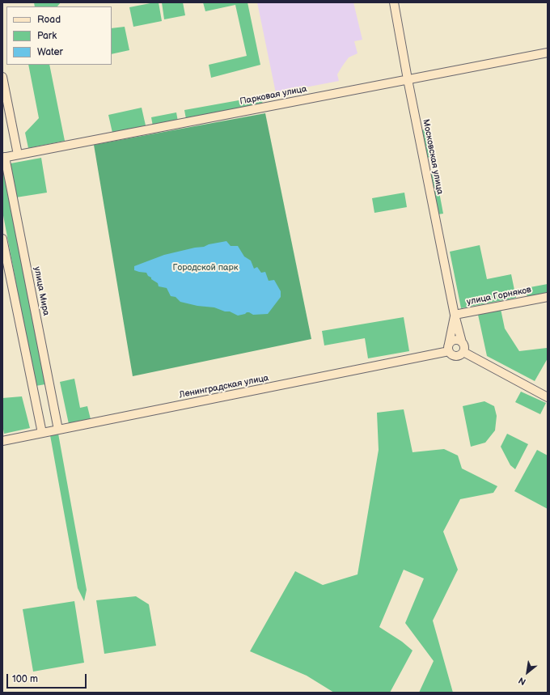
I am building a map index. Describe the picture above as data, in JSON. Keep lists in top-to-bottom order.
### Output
{
  "streets": {
    "main road": [
      "Парковая улица",
      "Московская улица",
      "улица Мира",
      "улица Горняков",
      "Ленинградская улица"
    ]
  },
  "crossings": [
    ["Парковая улица", "Московская улица"],
    ["Парковая улица", "улица Мира"],
    ["Московская улица", "улица Горняков"],
    ["Московская улица", "Ленинградская улица"],
    ["улица Мира", "Ленинградская улица"]
  ],
  "parks": ["Городской парк"],
  "legend": ["Road", "Park", "Water"],
  "scale_bar": "100 m",
  "north": "bottom left"
}
